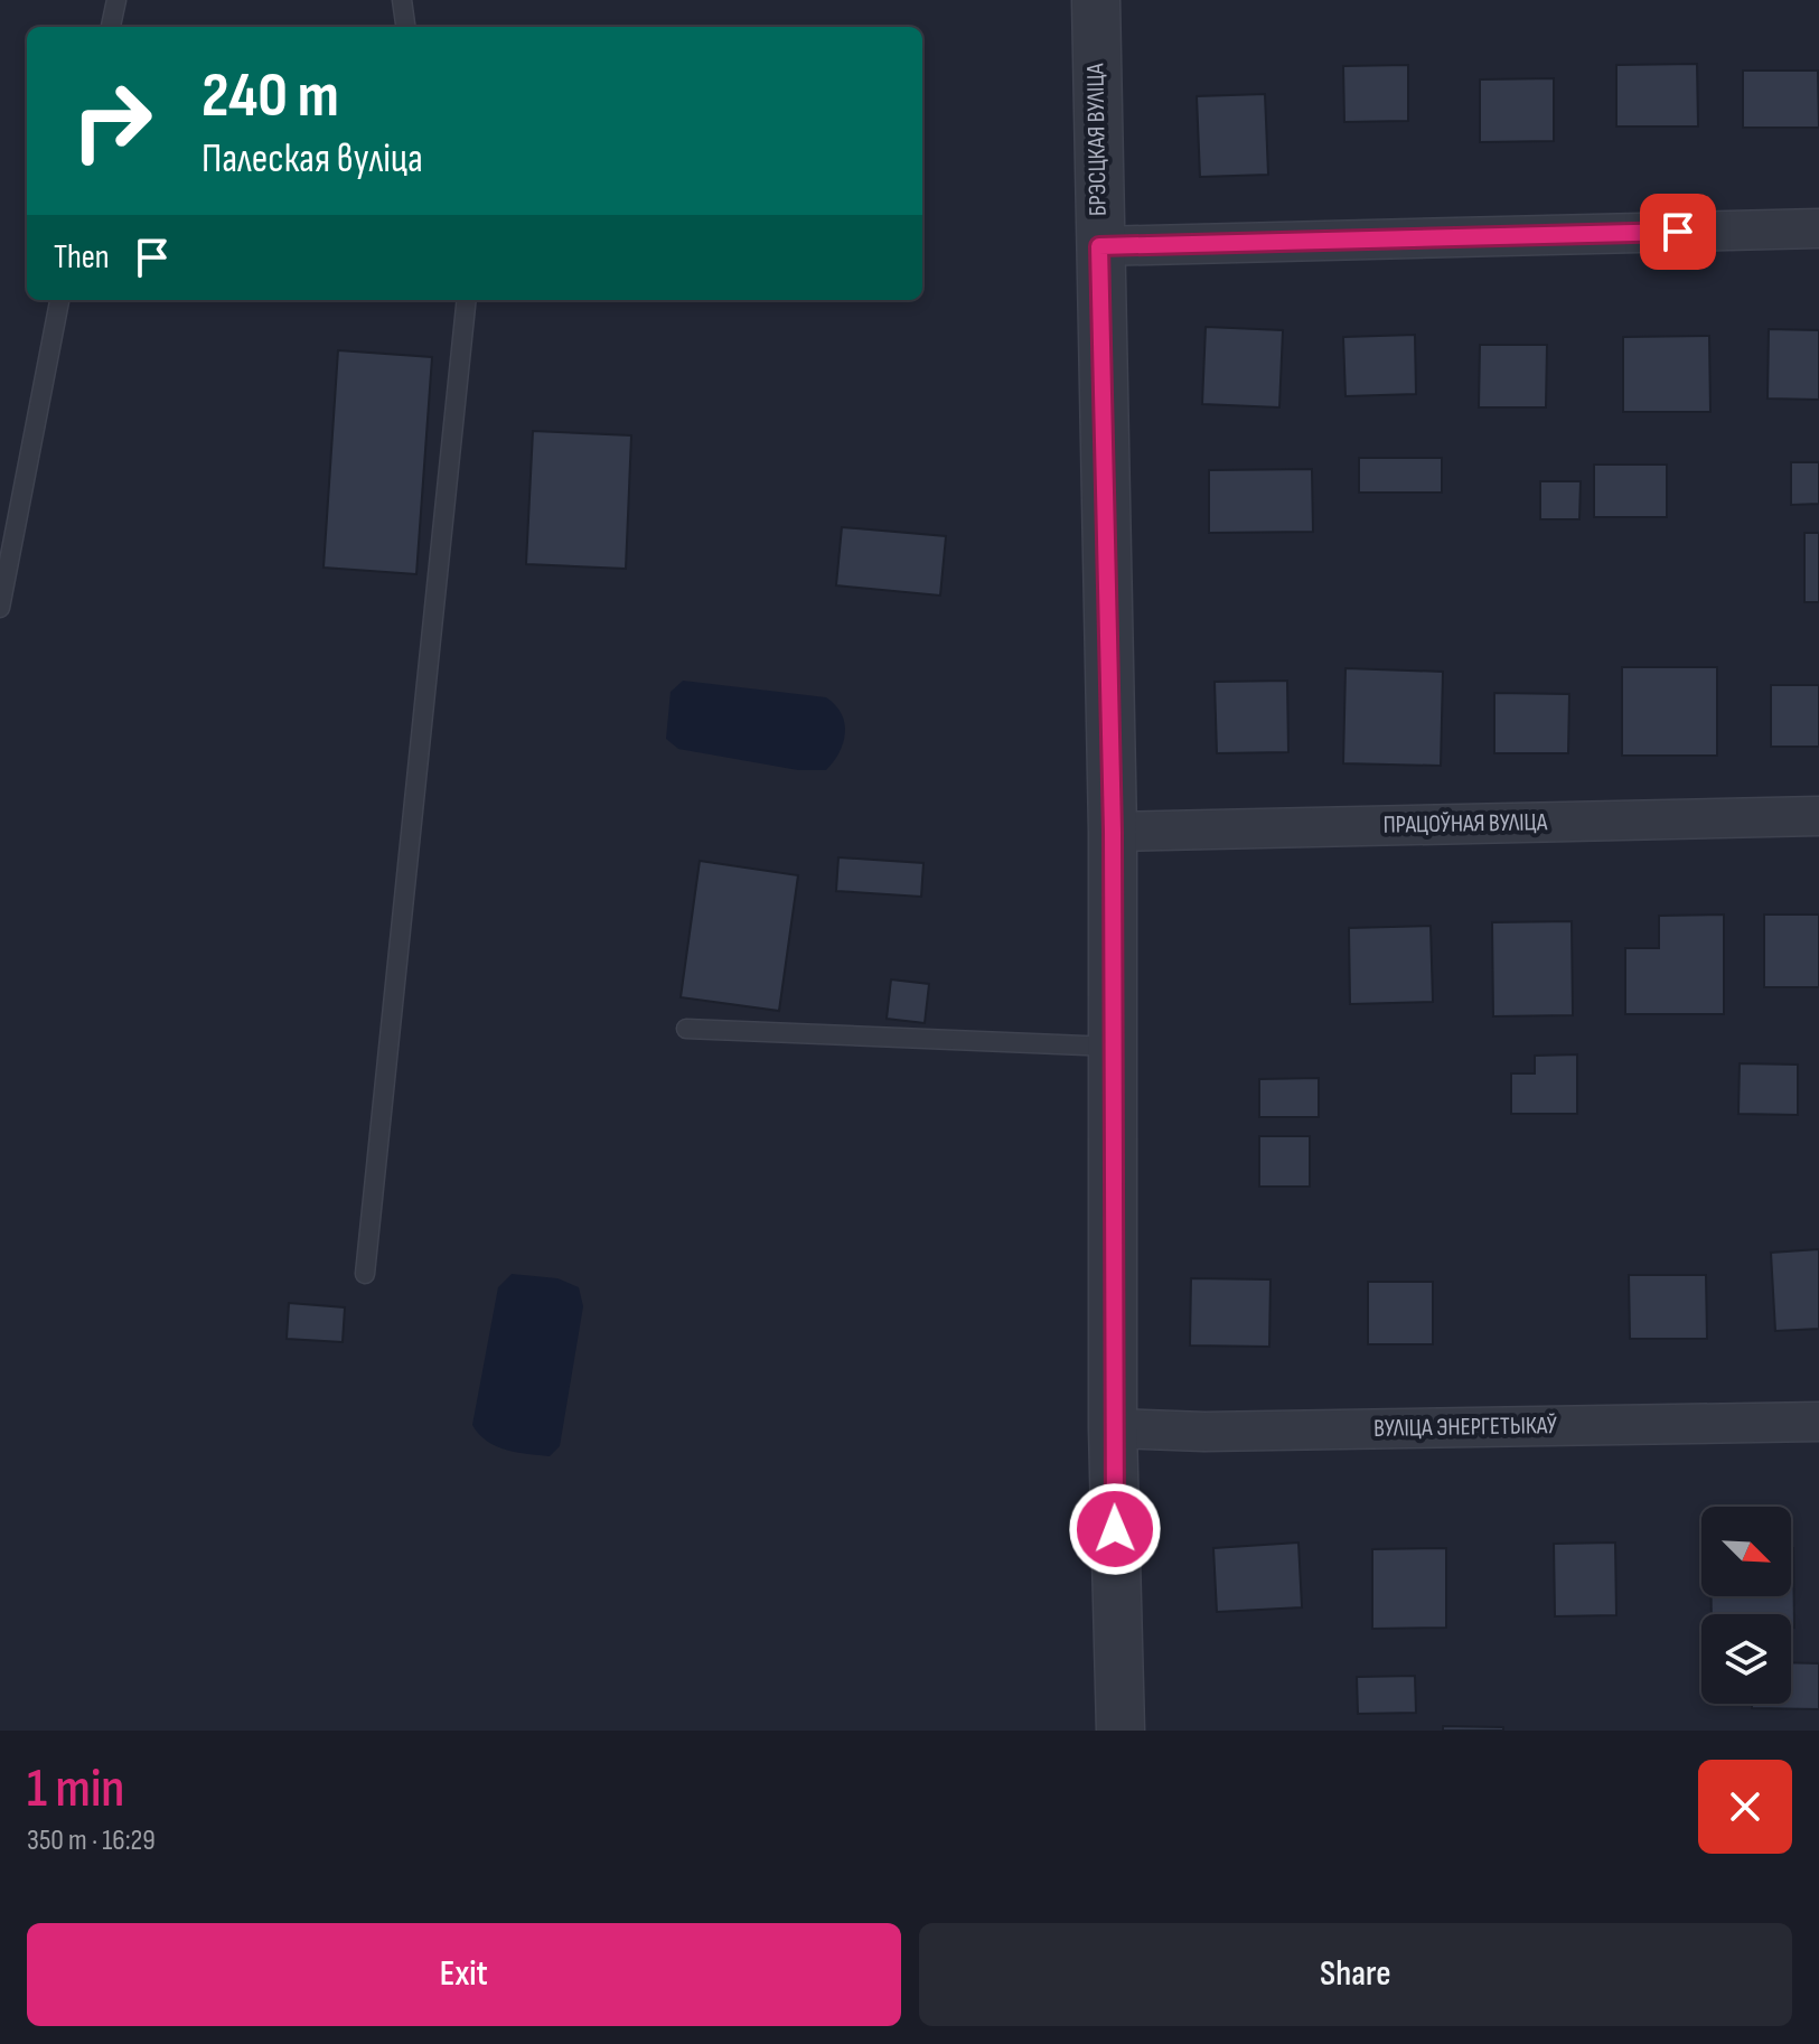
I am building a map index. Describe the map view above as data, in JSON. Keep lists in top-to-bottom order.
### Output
{
  "streets": {
    "street": ["БРЭСЦКАЯ ВУЛІЦА", "ПРАЦОЎНАЯ ВУЛІЦА", "ВУЛІЦА ЭНЕРГЕТЫКАЎ"]
  },
  "crossings": [
    ["БРЭСЦКАЯ ВУЛІЦА", "ПРАЦОЎНАЯ ВУЛІЦА"],
    ["БРЭСЦКАЯ ВУЛІЦА", "ВУЛІЦА ЭНЕРГЕТЫКАЎ"]
  ],
  "north": "bottom right",
  "page": {
    "turn": ["240 m", "Палеская вуліца"],
    "then": "Then",
    "heading": ["1 min", "350 m · 16:29"],
    "buttons": ["Exit", "Share"]
  }
}
